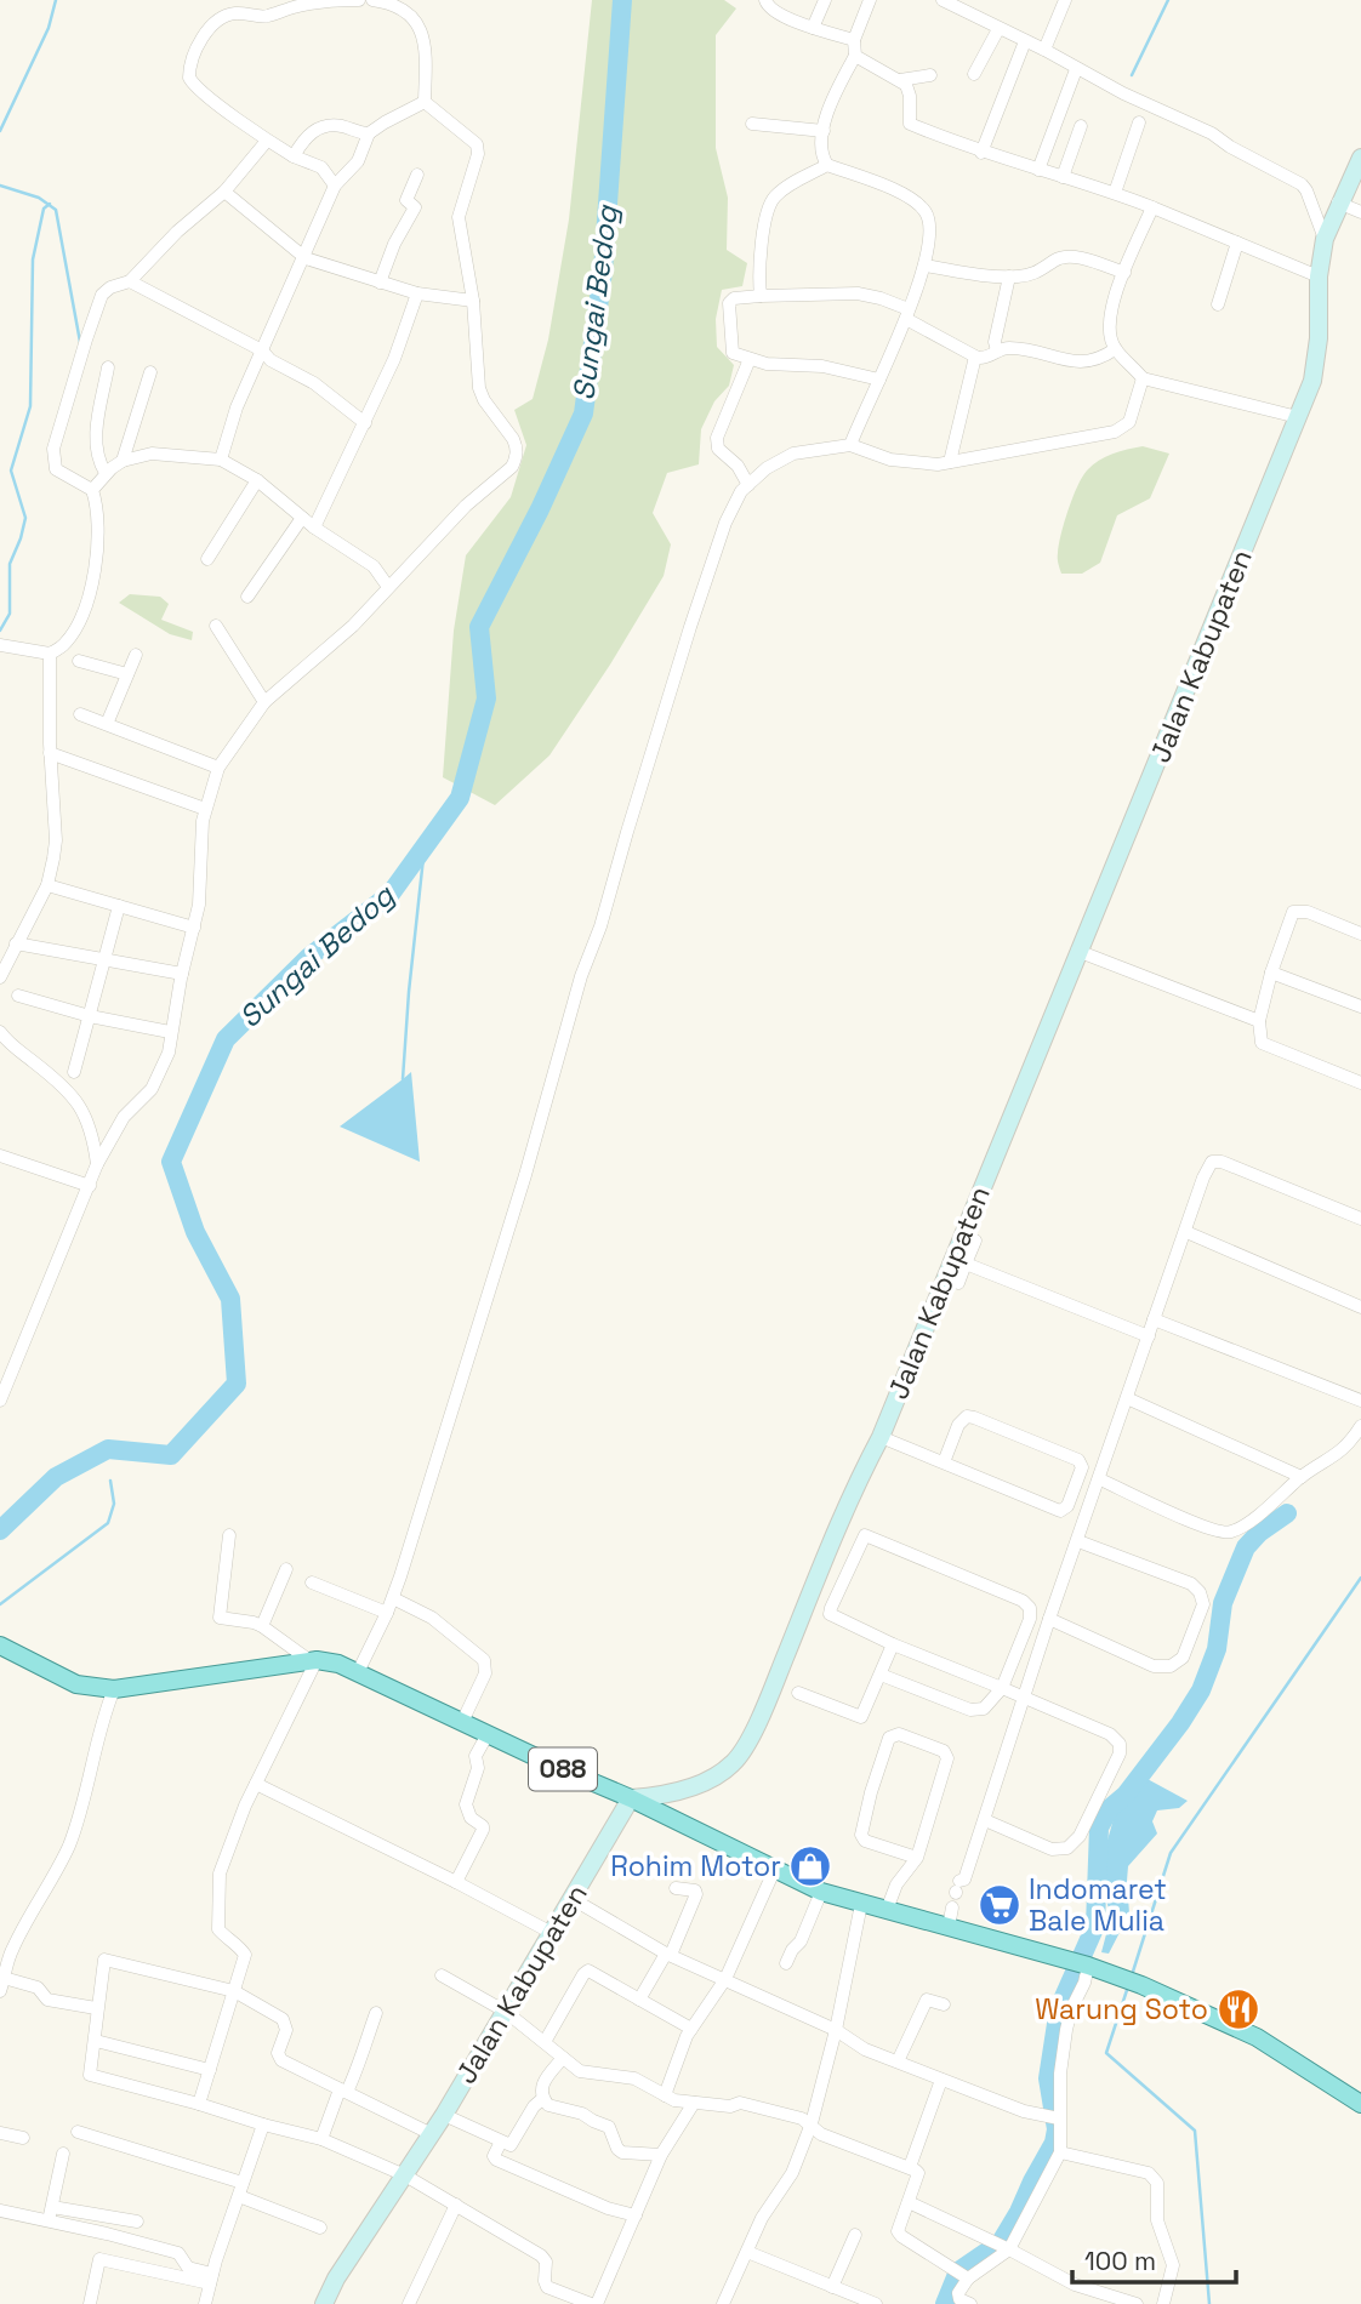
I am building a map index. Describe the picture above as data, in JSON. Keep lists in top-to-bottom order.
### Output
{
  "streets": {
    "main road": ["Jalan Kabupaten", "088"]
  },
  "crossings": [
    ["Jalan Kabupaten", "088"]
  ],
  "water": ["Sungai Bedog"],
  "places": {
    "shop": ["Rohim Motor"],
    "supermarket": ["Indomaret Bale Mulia"],
    "restaurant": ["Warung Soto"]
  },
  "scale_bar": "100 m"
}
